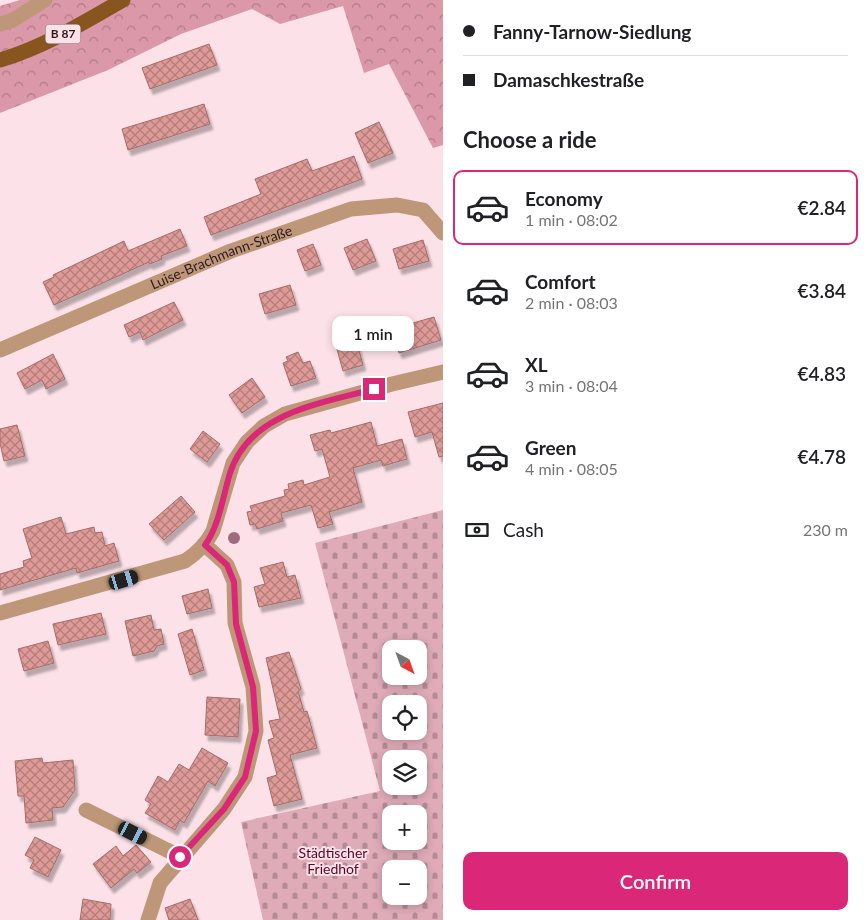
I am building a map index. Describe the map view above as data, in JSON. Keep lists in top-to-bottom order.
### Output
{
  "streets": {
    "main road": ["B 87"],
    "street": ["Luise-Brachmann-Straße"]
  },
  "parks": ["Städtischer Friedhof"],
  "north": "bottom right",
  "page": {
    "banner": ["Fanny-Tarnow-Siedlung", "Damaschkestraße"],
    "heading": "Choose a ride",
    "list": [
      {
        "name": "Economy",
        "note": "1 min · 08:02",
        "value": "€2.84"
      },
      {
        "name": "Comfort",
        "note": "2 min · 08:03",
        "value": "€3.84"
      },
      {
        "name": "XL",
        "note": "3 min · 08:04",
        "value": "€4.83"
      },
      {
        "name": "Green",
        "note": "4 min · 08:05",
        "value": "€4.78"
      }
    ],
    "bubble": "1 min",
    "pay": ["Cash", "230 m"],
    "map_buttons": ["+", "−"],
    "buttons": "Confirm"
  }
}
